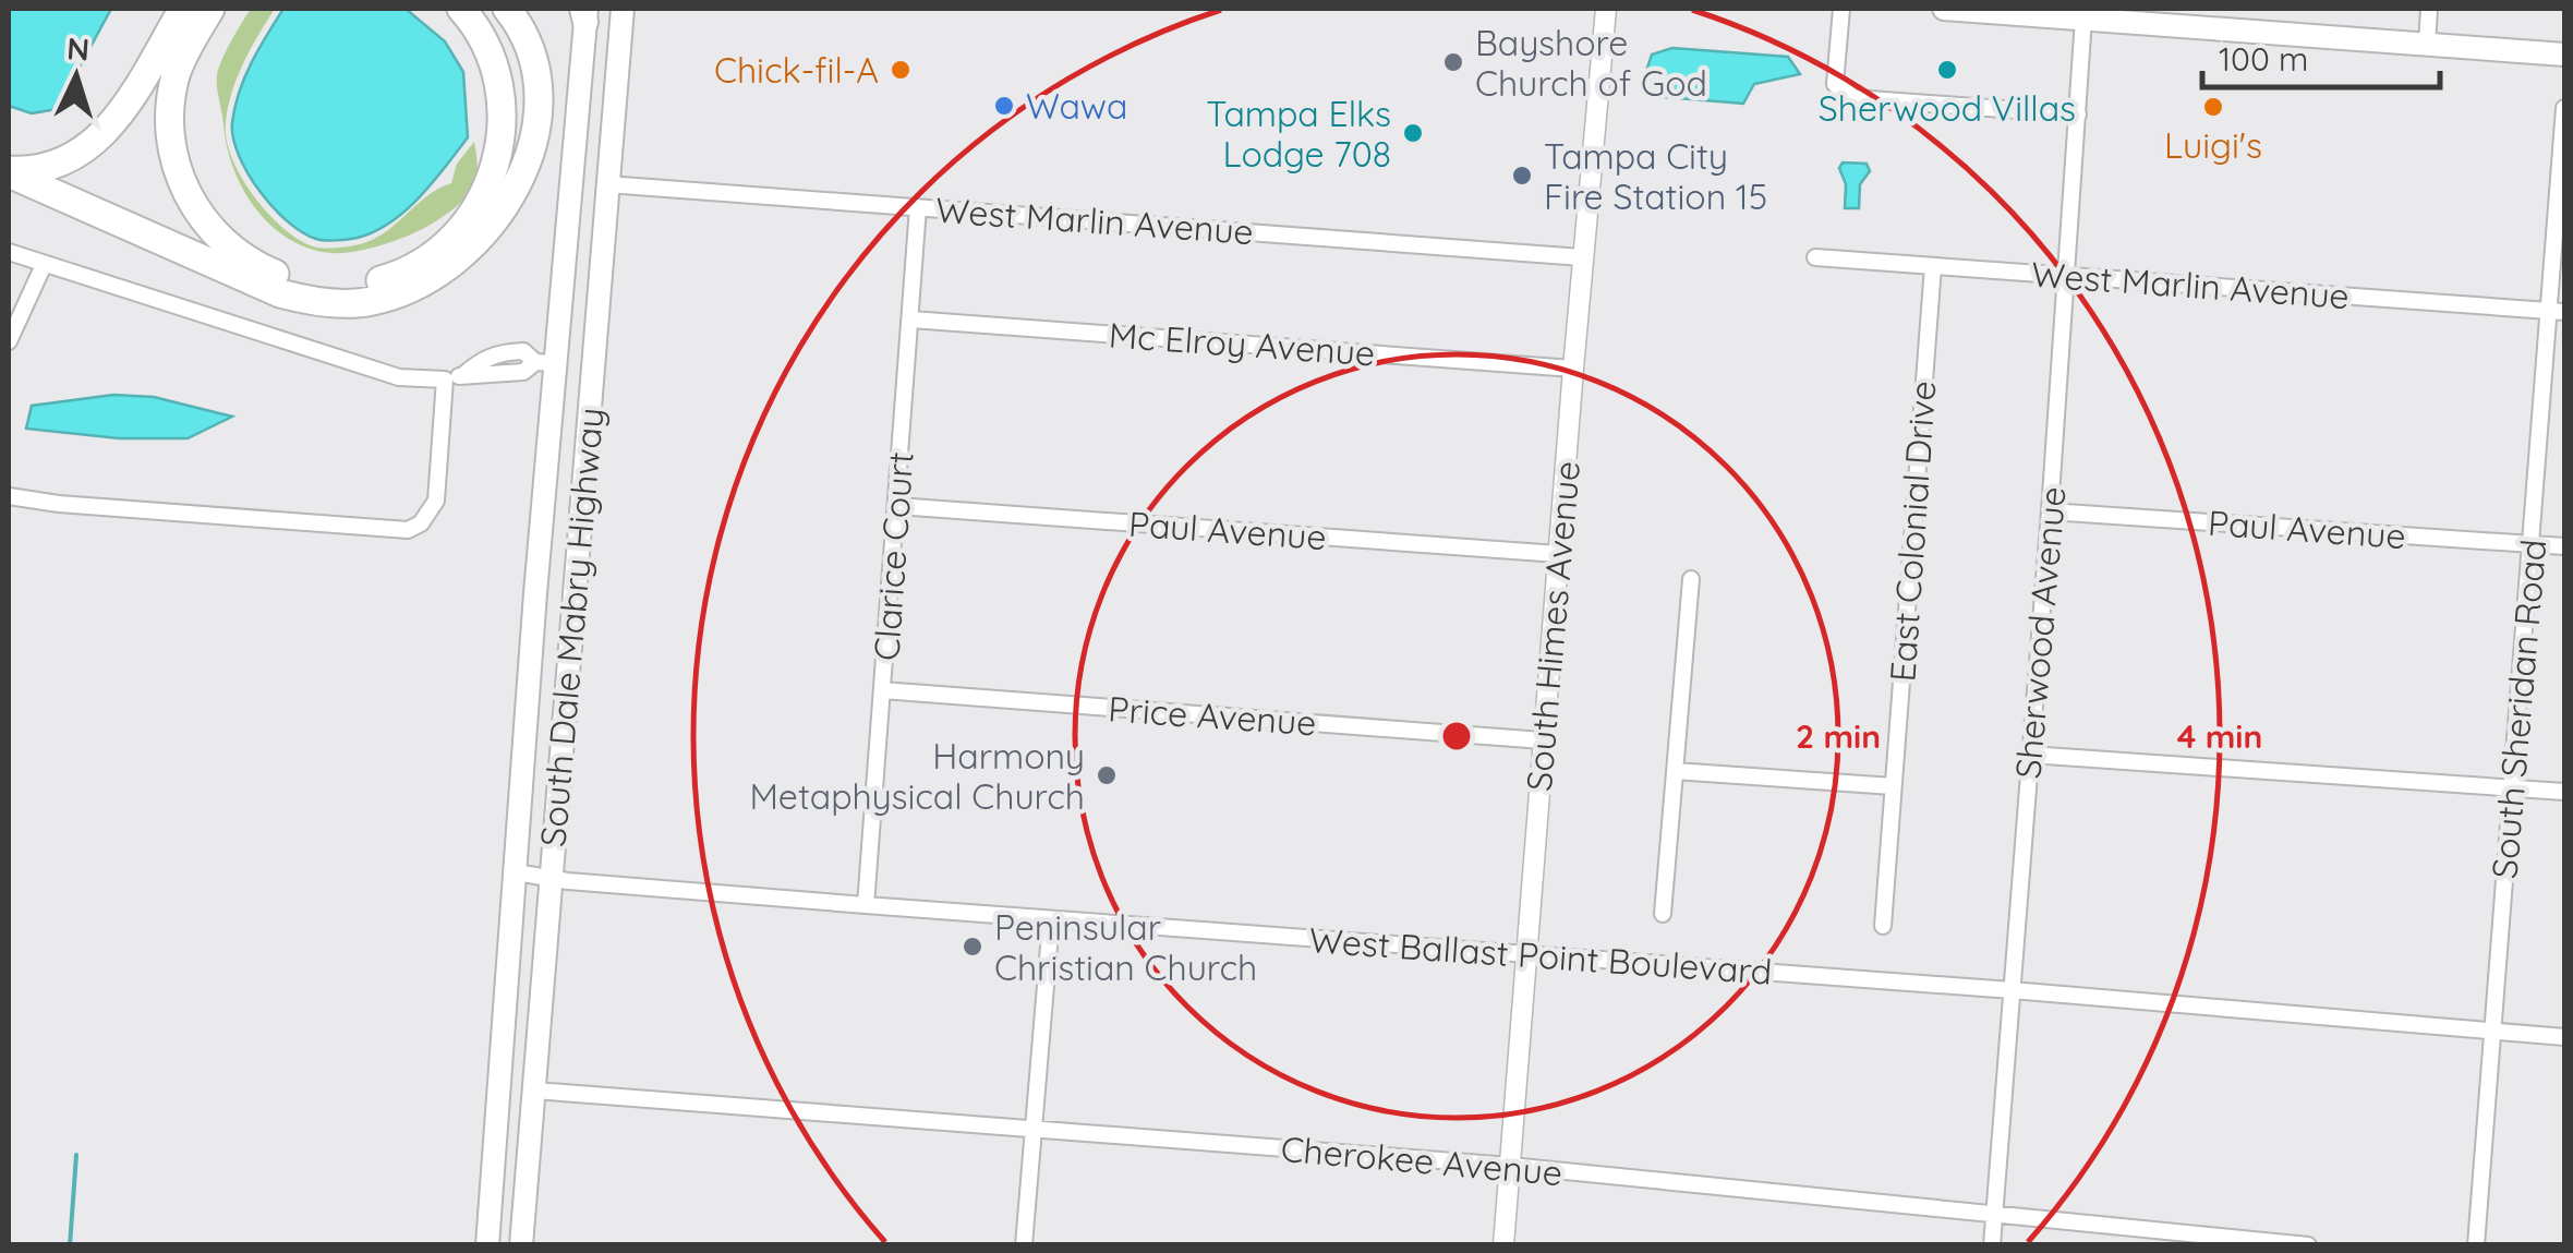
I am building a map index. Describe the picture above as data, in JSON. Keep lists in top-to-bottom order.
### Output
{
  "streets": {
    "main road": ["South Dale Mabry Highway"],
    "street": [
      "West Marlin Avenue",
      "Mc Elroy Avenue",
      "Paul Avenue",
      "East Colonial Drive",
      "Clarice Court",
      "South Himes Avenue",
      "Sherwood Avenue",
      "South Sheridan Road",
      "Price Avenue",
      "West Ballast Point Boulevard",
      "Cherokee Avenue"
    ]
  },
  "crossings": [
    ["West Marlin Avenue", "East Colonial Drive"],
    ["West Marlin Avenue", "Clarice Court"],
    ["West Marlin Avenue", "South Himes Avenue"],
    ["West Marlin Avenue", "South Dale Mabry Highway"],
    ["West Marlin Avenue", "Sherwood Avenue"],
    ["West Marlin Avenue", "South Sheridan Road"],
    ["Mc Elroy Avenue", "Clarice Court"],
    ["Mc Elroy Avenue", "South Himes Avenue"],
    ["Paul Avenue", "Clarice Court"],
    ["Paul Avenue", "South Himes Avenue"],
    ["Paul Avenue", "Sherwood Avenue"],
    ["Paul Avenue", "South Sheridan Road"],
    ["Clarice Court", "Price Avenue"],
    ["Clarice Court", "West Ballast Point Boulevard"],
    ["South Himes Avenue", "Price Avenue"],
    ["South Himes Avenue", "West Ballast Point Boulevard"],
    ["South Himes Avenue", "Cherokee Avenue"],
    ["South Dale Mabry Highway", "West Ballast Point Boulevard"],
    ["South Dale Mabry Highway", "Cherokee Avenue"],
    ["Sherwood Avenue", "West Ballast Point Boulevard"],
    ["Sherwood Avenue", "Cherokee Avenue"],
    ["South Sheridan Road", "West Ballast Point Boulevard"]
  ],
  "places": [
    "Bayshore Church of God",
    "Chick-fil-A",
    "Sherwood Villas",
    "Wawa",
    "Luigi's",
    "Tampa Elks Lodge 708",
    "Tampa City Fire Station 15",
    "Harmony Metaphysical Church",
    "Peninsular Christian Church"
  ],
  "scale_bar": "100 m",
  "north": "top",
  "rings": ["2 min", "4 min"]
}
